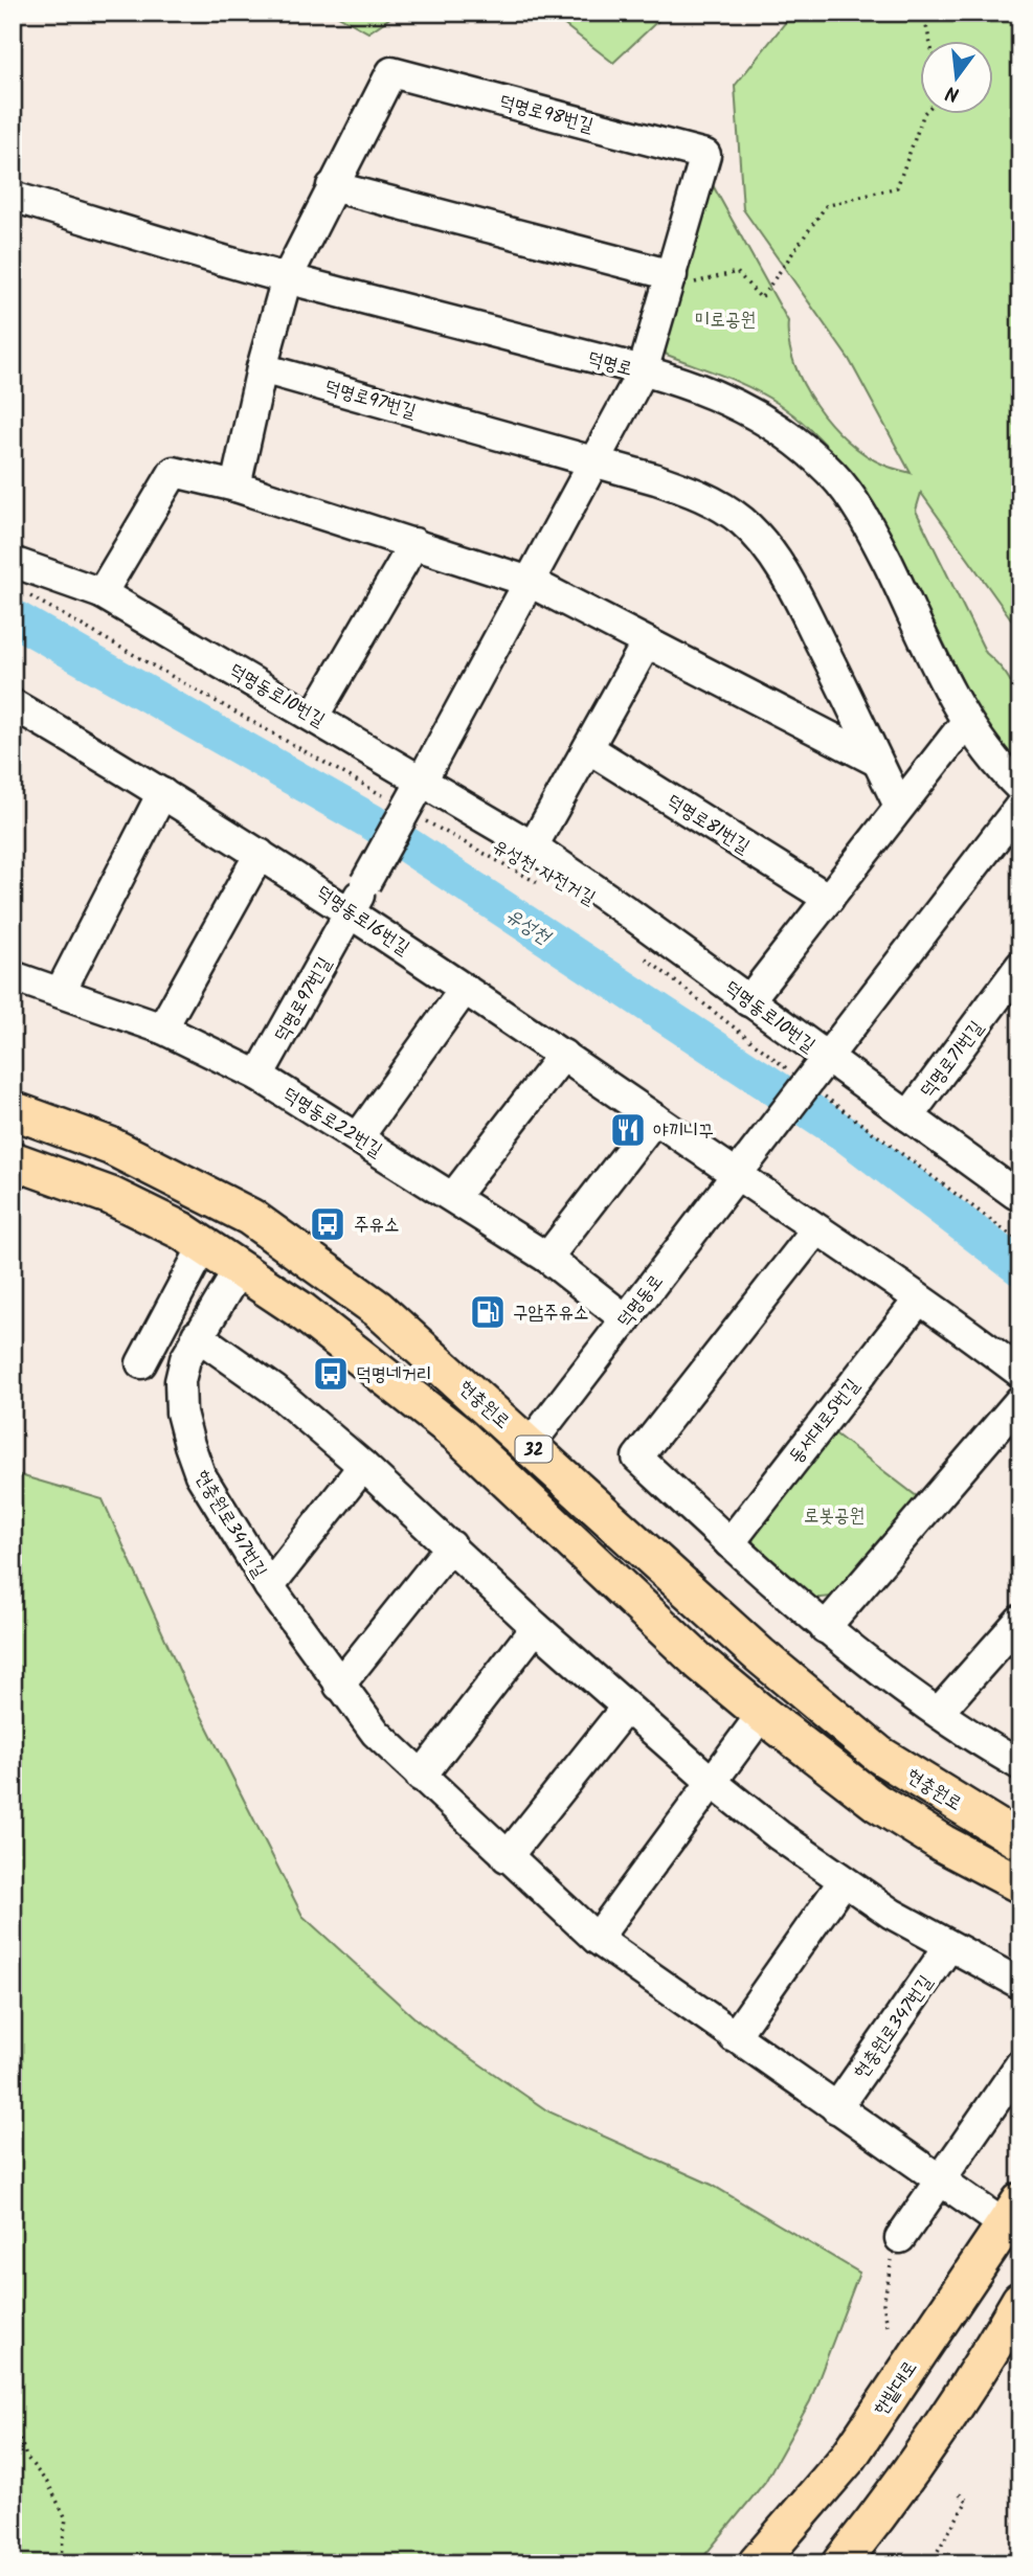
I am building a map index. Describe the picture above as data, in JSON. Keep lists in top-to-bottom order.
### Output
{
  "streets": {
    "main road": ["현충원로", "32", "한밭대로"],
    "street": [
      "덕명로98번길",
      "덕명로",
      "덕명로97번길",
      "덕명동로10번길",
      "덕명로81번길",
      "덕명동로16번길",
      "덕명로71번길",
      "덕명동로22번길",
      "덕명동로",
      "동서대로5번길",
      "현충원로347번길"
    ],
    "path": ["유성천 자전거길"]
  },
  "crossings": [
    ["덕명로98번길", "덕명로"],
    ["덕명로98번길", "덕명로97번길"],
    ["덕명로97번길", "덕명동로10번길"],
    ["덕명로97번길", "유성천 자전거길"],
    ["덕명로97번길", "덕명동로16번길"],
    ["덕명로97번길", "덕명동로22번길"],
    ["덕명동로10번길", "유성천 자전거길"],
    ["덕명동로10번길", "덕명로71번길"],
    ["덕명동로10번길", "덕명동로"],
    ["덕명동로16번길", "덕명동로"],
    ["덕명로71번길", "덕명동로"],
    ["덕명동로22번길", "덕명동로"],
    ["덕명동로", "현충원로"],
    ["32", "현충원로347번길"],
    ["현충원로347번길", "한밭대로"]
  ],
  "water": ["유성천"],
  "parks": ["미로공원", "로봇공원"],
  "places": {
    "restaurant": ["야끼니꾸"],
    "bus stop": ["주유소", "덕명네거리"],
    "fuel station": ["구암주유소"]
  },
  "north": "bottom"
}
